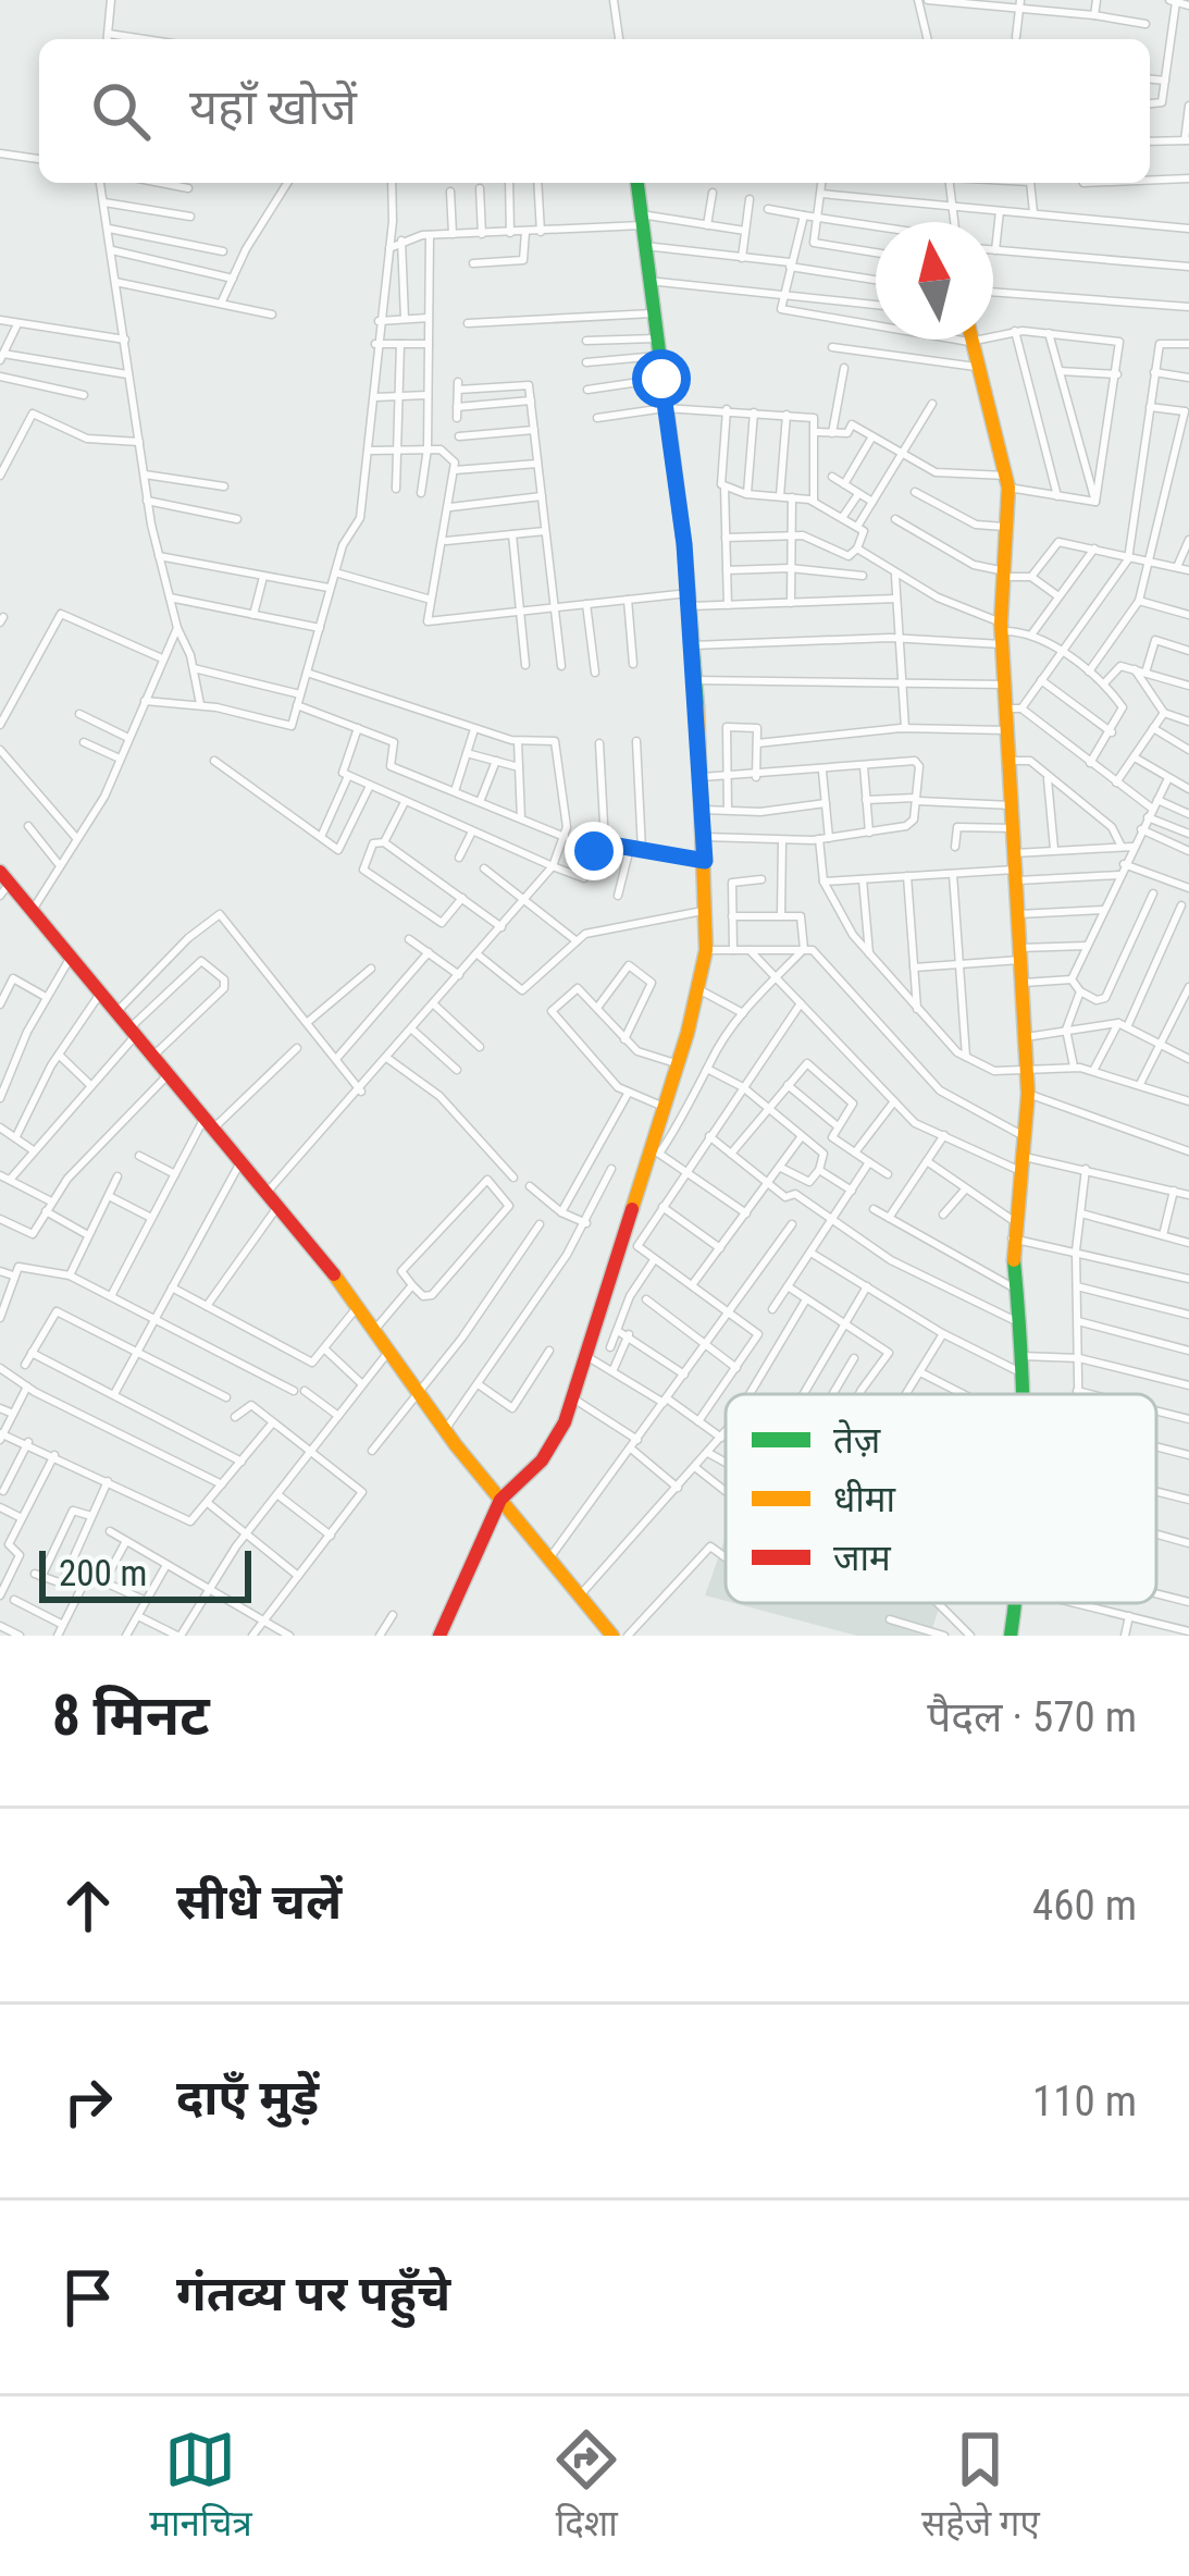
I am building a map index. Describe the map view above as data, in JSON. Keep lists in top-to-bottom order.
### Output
{
  "legend": ["तेज़", "धीमा", "जाम"],
  "scale_bar": "200 m",
  "north": "top",
  "page": {
    "search": "यहाँ खोजें",
    "scale": "200 m",
    "heading": ["8 मिनट", "पैदल · 570 m"],
    "list": [
      ["सीधे चलें", "460 m"],
      ["दाएँ मुड़ें", "110 m"],
      "गंतव्य पर पहुँचे"
    ],
    "nav": ["मानचित्र", "दिशा", "सहेजे गए"]
  }
}
